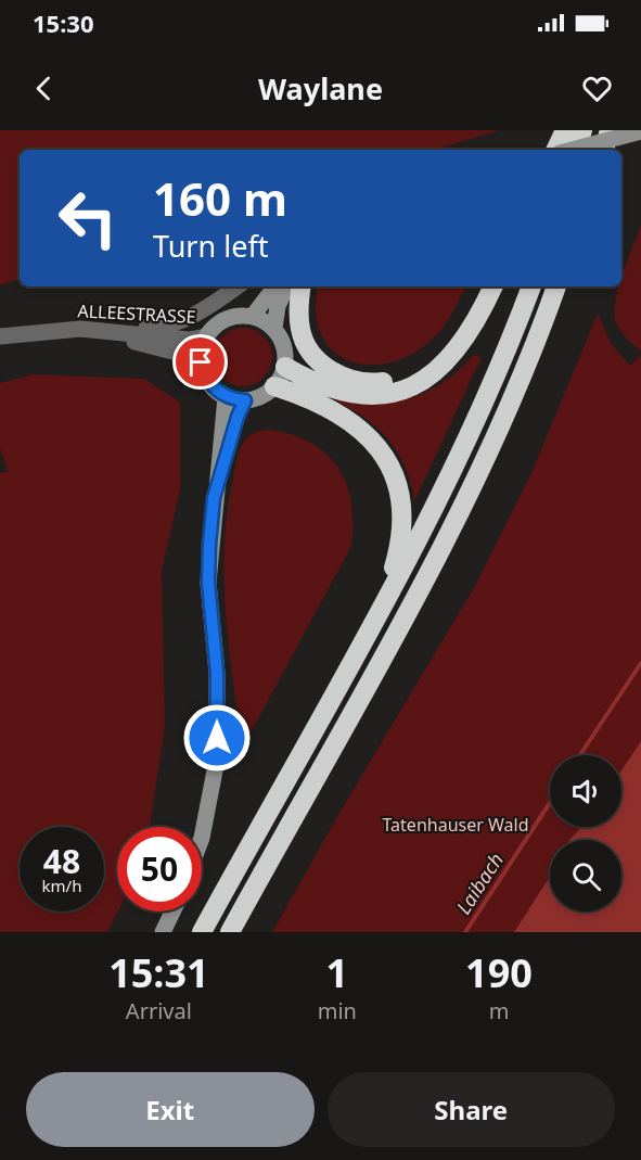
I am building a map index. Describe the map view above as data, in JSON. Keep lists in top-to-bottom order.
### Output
{
  "streets": {
    "street": ["ALLEESTRASSE"]
  },
  "water": ["Laibach"],
  "parks": ["Tatenhauser Wald"],
  "page": {
    "status": "15:30",
    "header": "Waylane",
    "turn": ["160 m", "Turn left"],
    "speed": "48 km/h",
    "limit": "50",
    "eta": [
      "15:31",
      "Arrival",
      "1",
      "min",
      "190",
      "m"
    ],
    "buttons": ["Exit", "Share"]
  }
}
